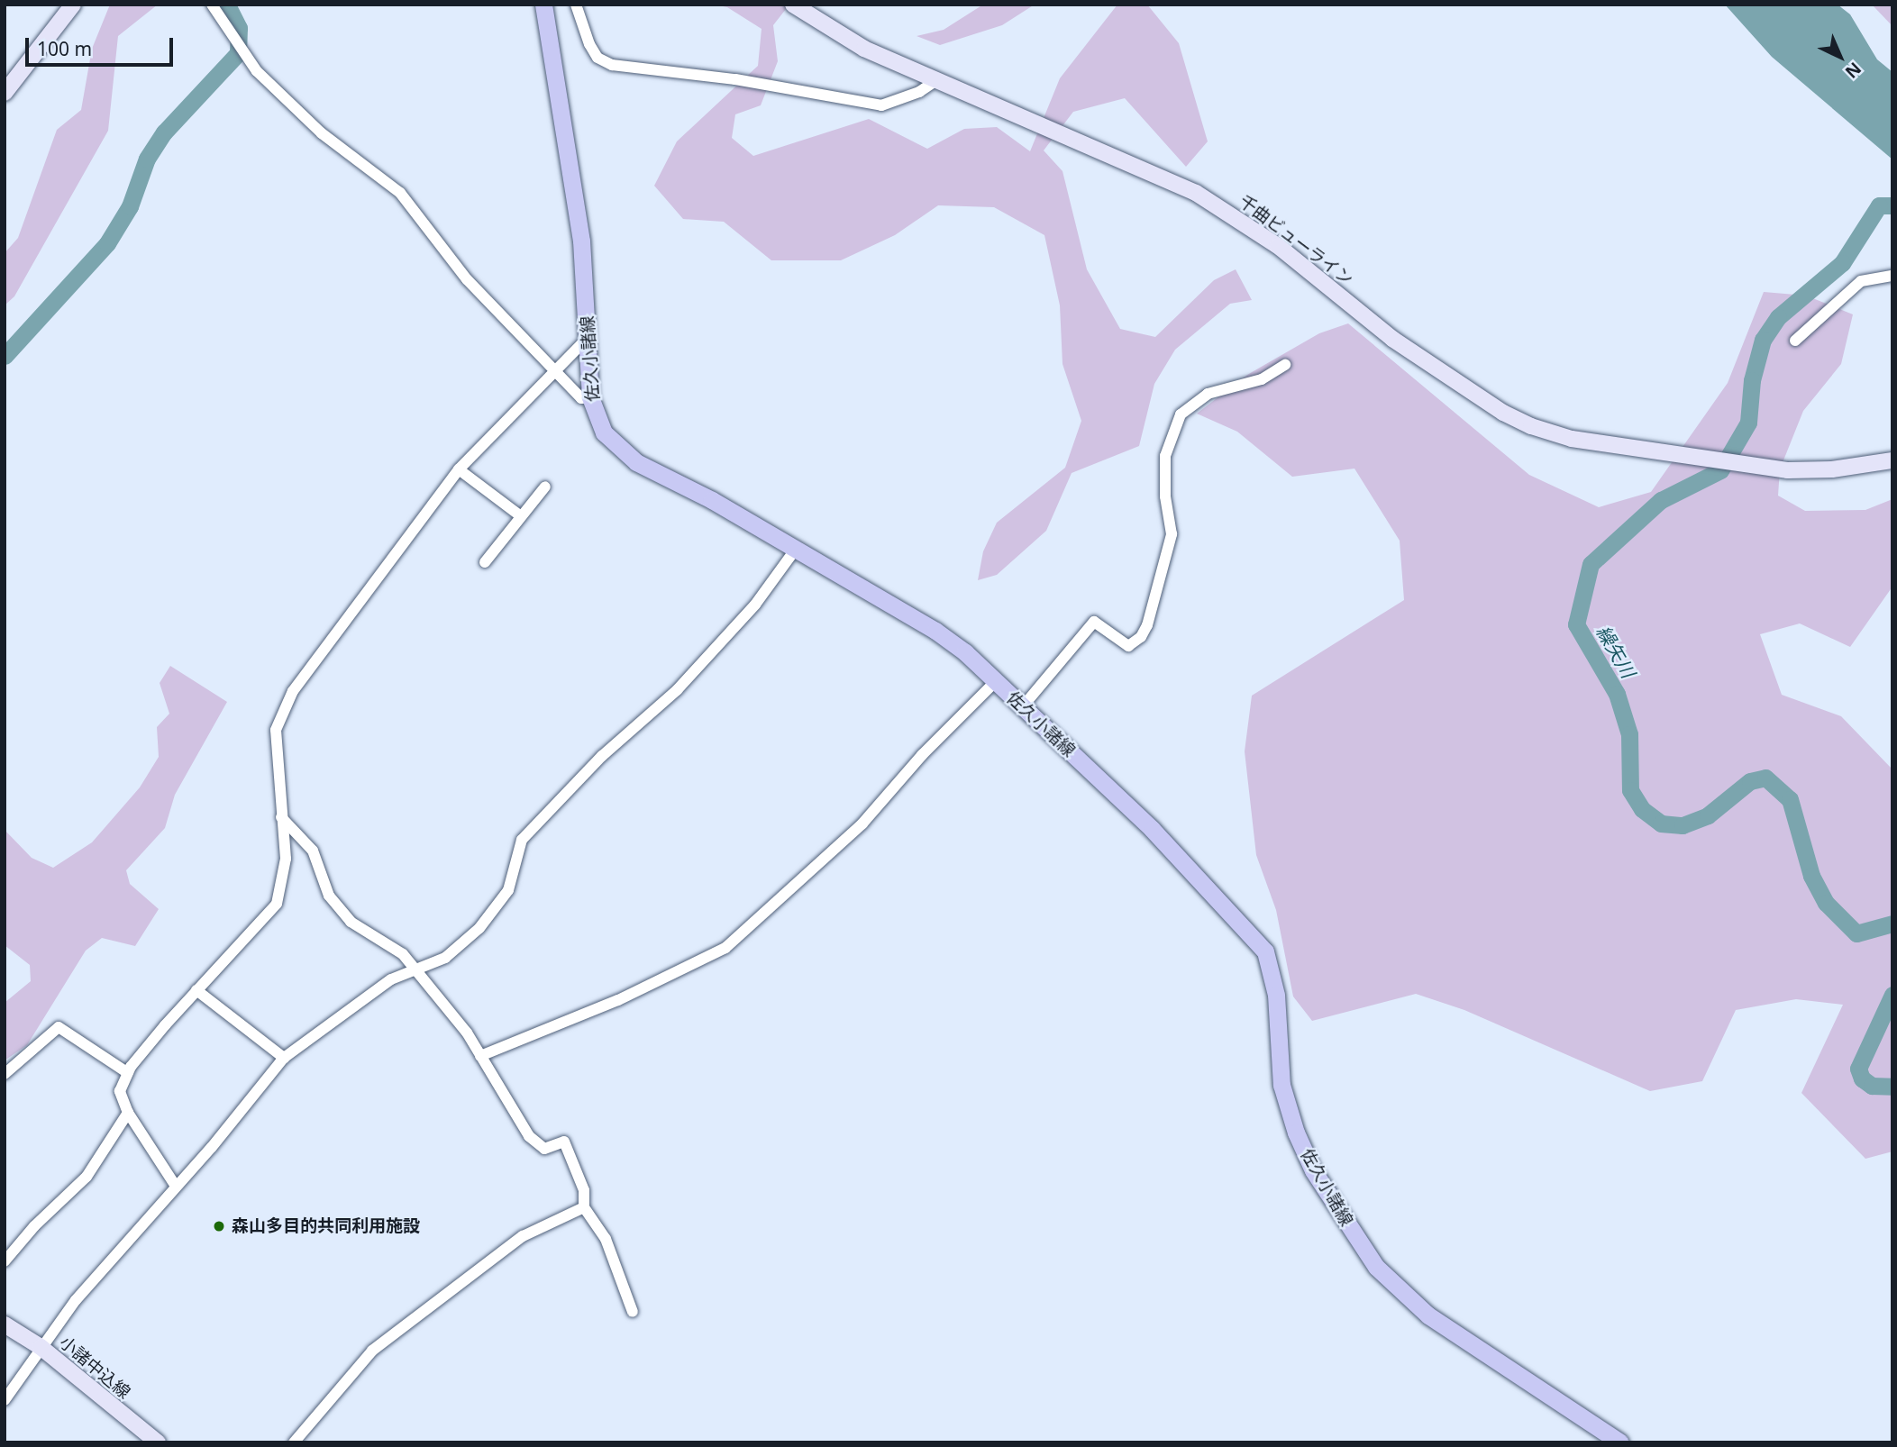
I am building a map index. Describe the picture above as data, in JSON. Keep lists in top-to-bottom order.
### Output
{
  "streets": {
    "main road": ["佐久小諸線"],
    "street": ["千曲ビューライン", "小諸中込線"]
  },
  "water": ["繰矢川"],
  "places": ["森山多目的共同利用施設"],
  "scale_bar": "100 m",
  "north": "bottom right"
}
